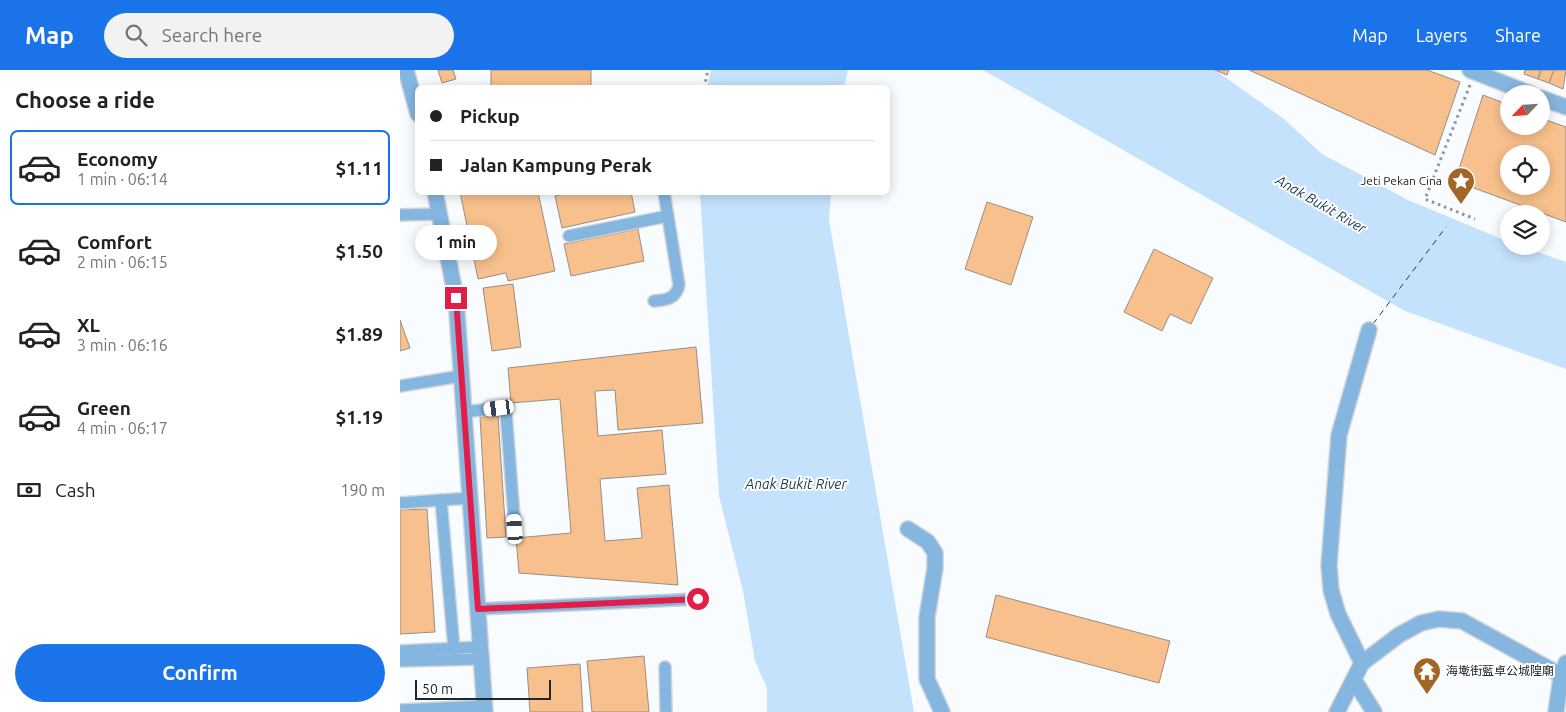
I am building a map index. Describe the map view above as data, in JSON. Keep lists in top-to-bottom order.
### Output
{
  "water": ["Anak Bukit River"],
  "places": {
    "place": ["Jeti Pekan Cina"],
    "temple": ["海墘街藍卓公城隍廟"]
  },
  "scale_bar": "50 m",
  "north": "bottom left",
  "page": {
    "header": "Map",
    "search": "Search here",
    "nav": ["Map", "Layers", "Share"],
    "heading": "Choose a ride",
    "banner": ["Pickup", "Jalan Kampung Perak"],
    "list": [
      {
        "name": "Economy",
        "note": "1 min · 06:14",
        "value": "$1.11"
      },
      {
        "name": "Comfort",
        "note": "2 min · 06:15",
        "value": "$1.50"
      },
      {
        "name": "XL",
        "note": "3 min · 06:16",
        "value": "$1.89"
      },
      {
        "name": "Green",
        "note": "4 min · 06:17",
        "value": "$1.19"
      }
    ],
    "bubble": "1 min",
    "pay": ["Cash", "190 m"],
    "buttons": "Confirm",
    "scale": "50 m"
  }
}
